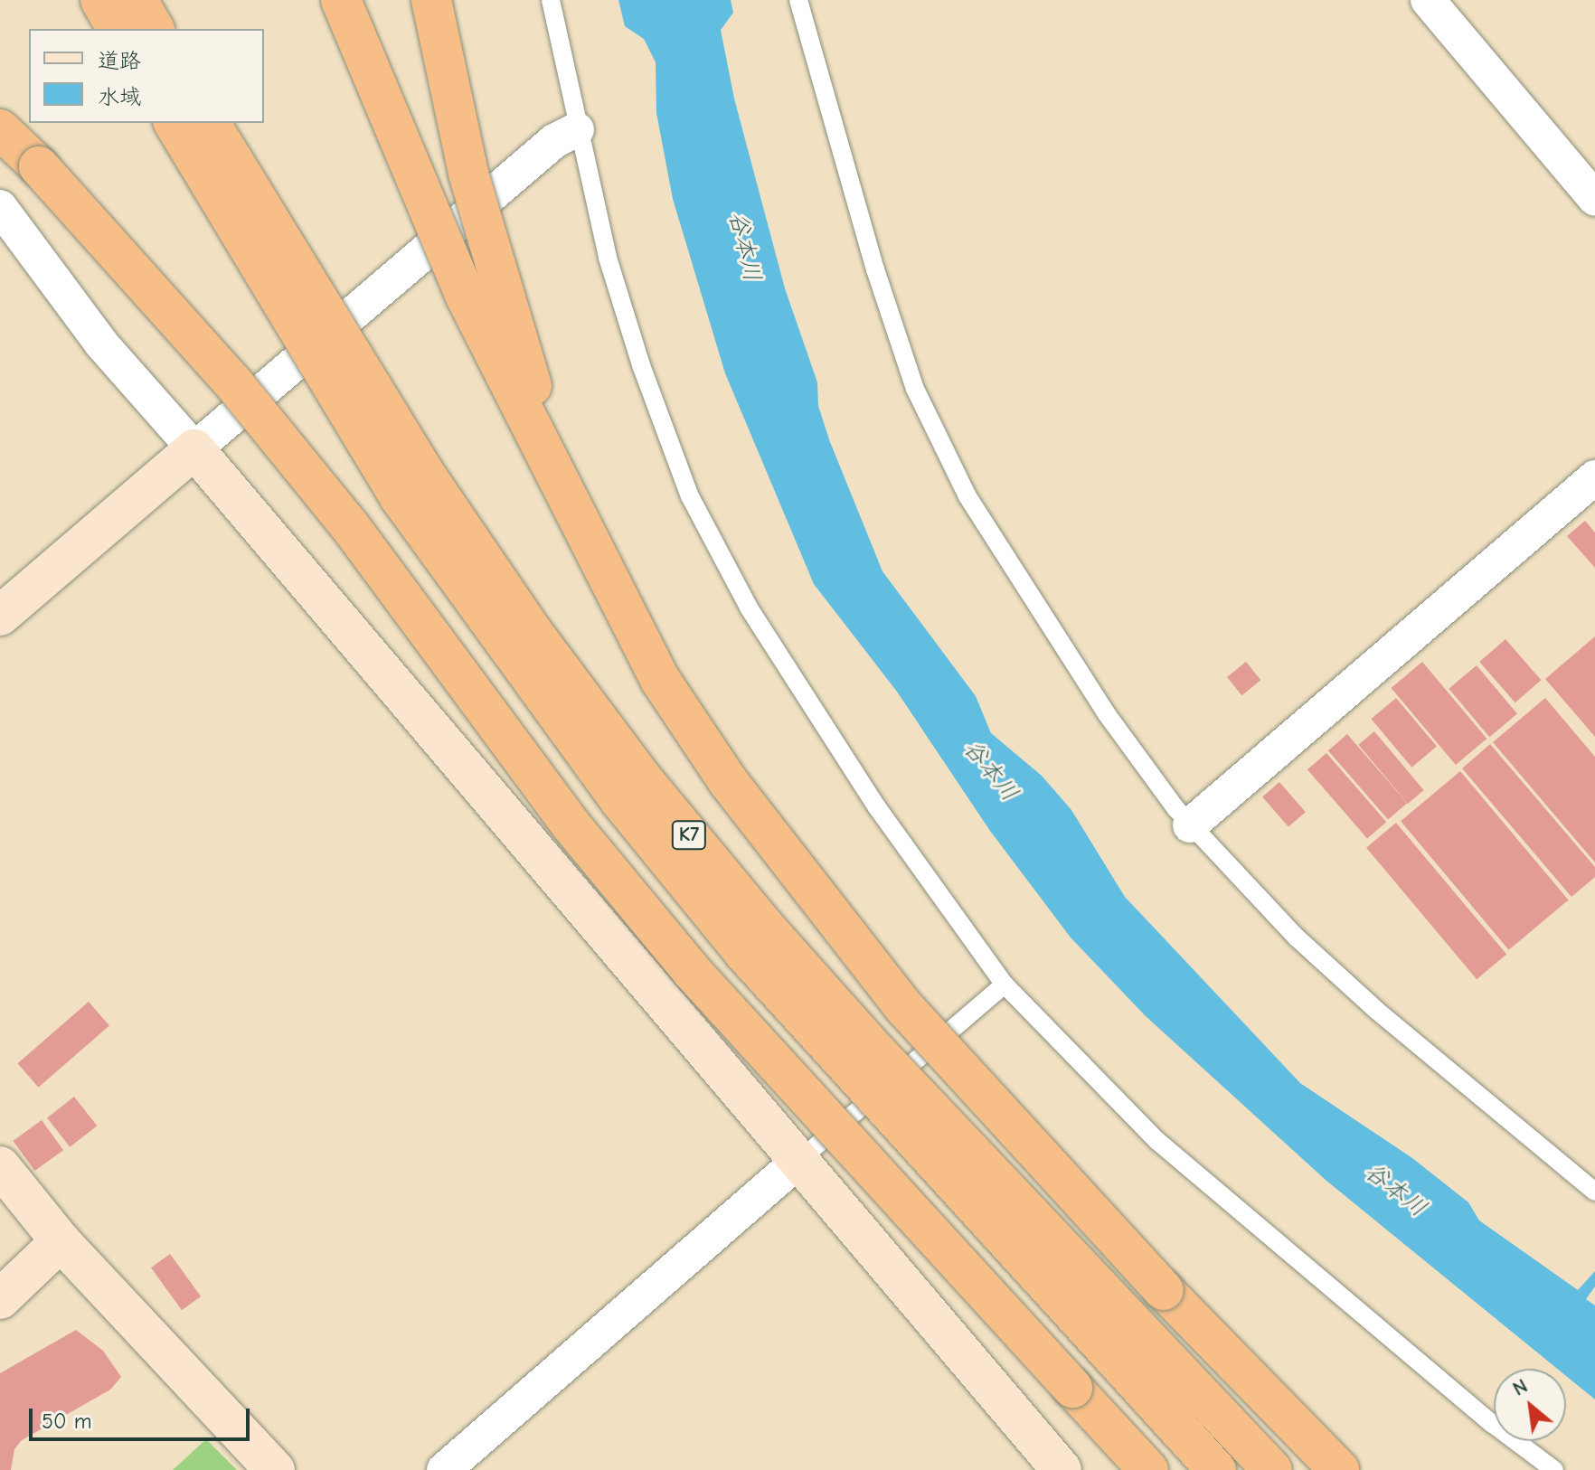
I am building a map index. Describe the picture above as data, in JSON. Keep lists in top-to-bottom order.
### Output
{
  "streets": {
    "highway": ["K7"]
  },
  "water": ["谷本川"],
  "legend": ["道路", "水域"],
  "scale_bar": "50 m",
  "north": "top left"
}
